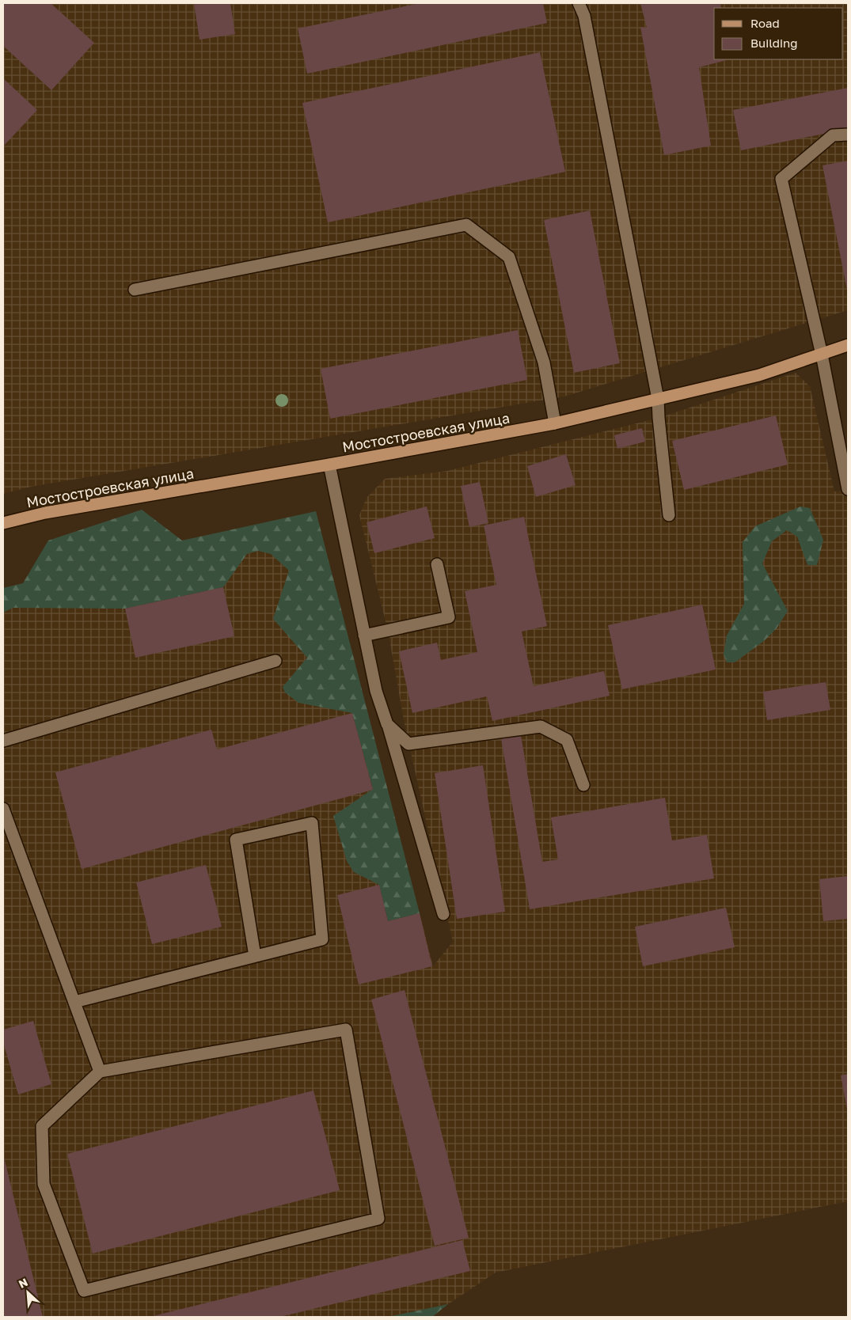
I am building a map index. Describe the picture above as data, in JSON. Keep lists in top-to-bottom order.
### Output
{
  "streets": {
    "main road": ["Мостостроевская улица"]
  },
  "legend": ["Road", "Building"],
  "north": "top left"
}
